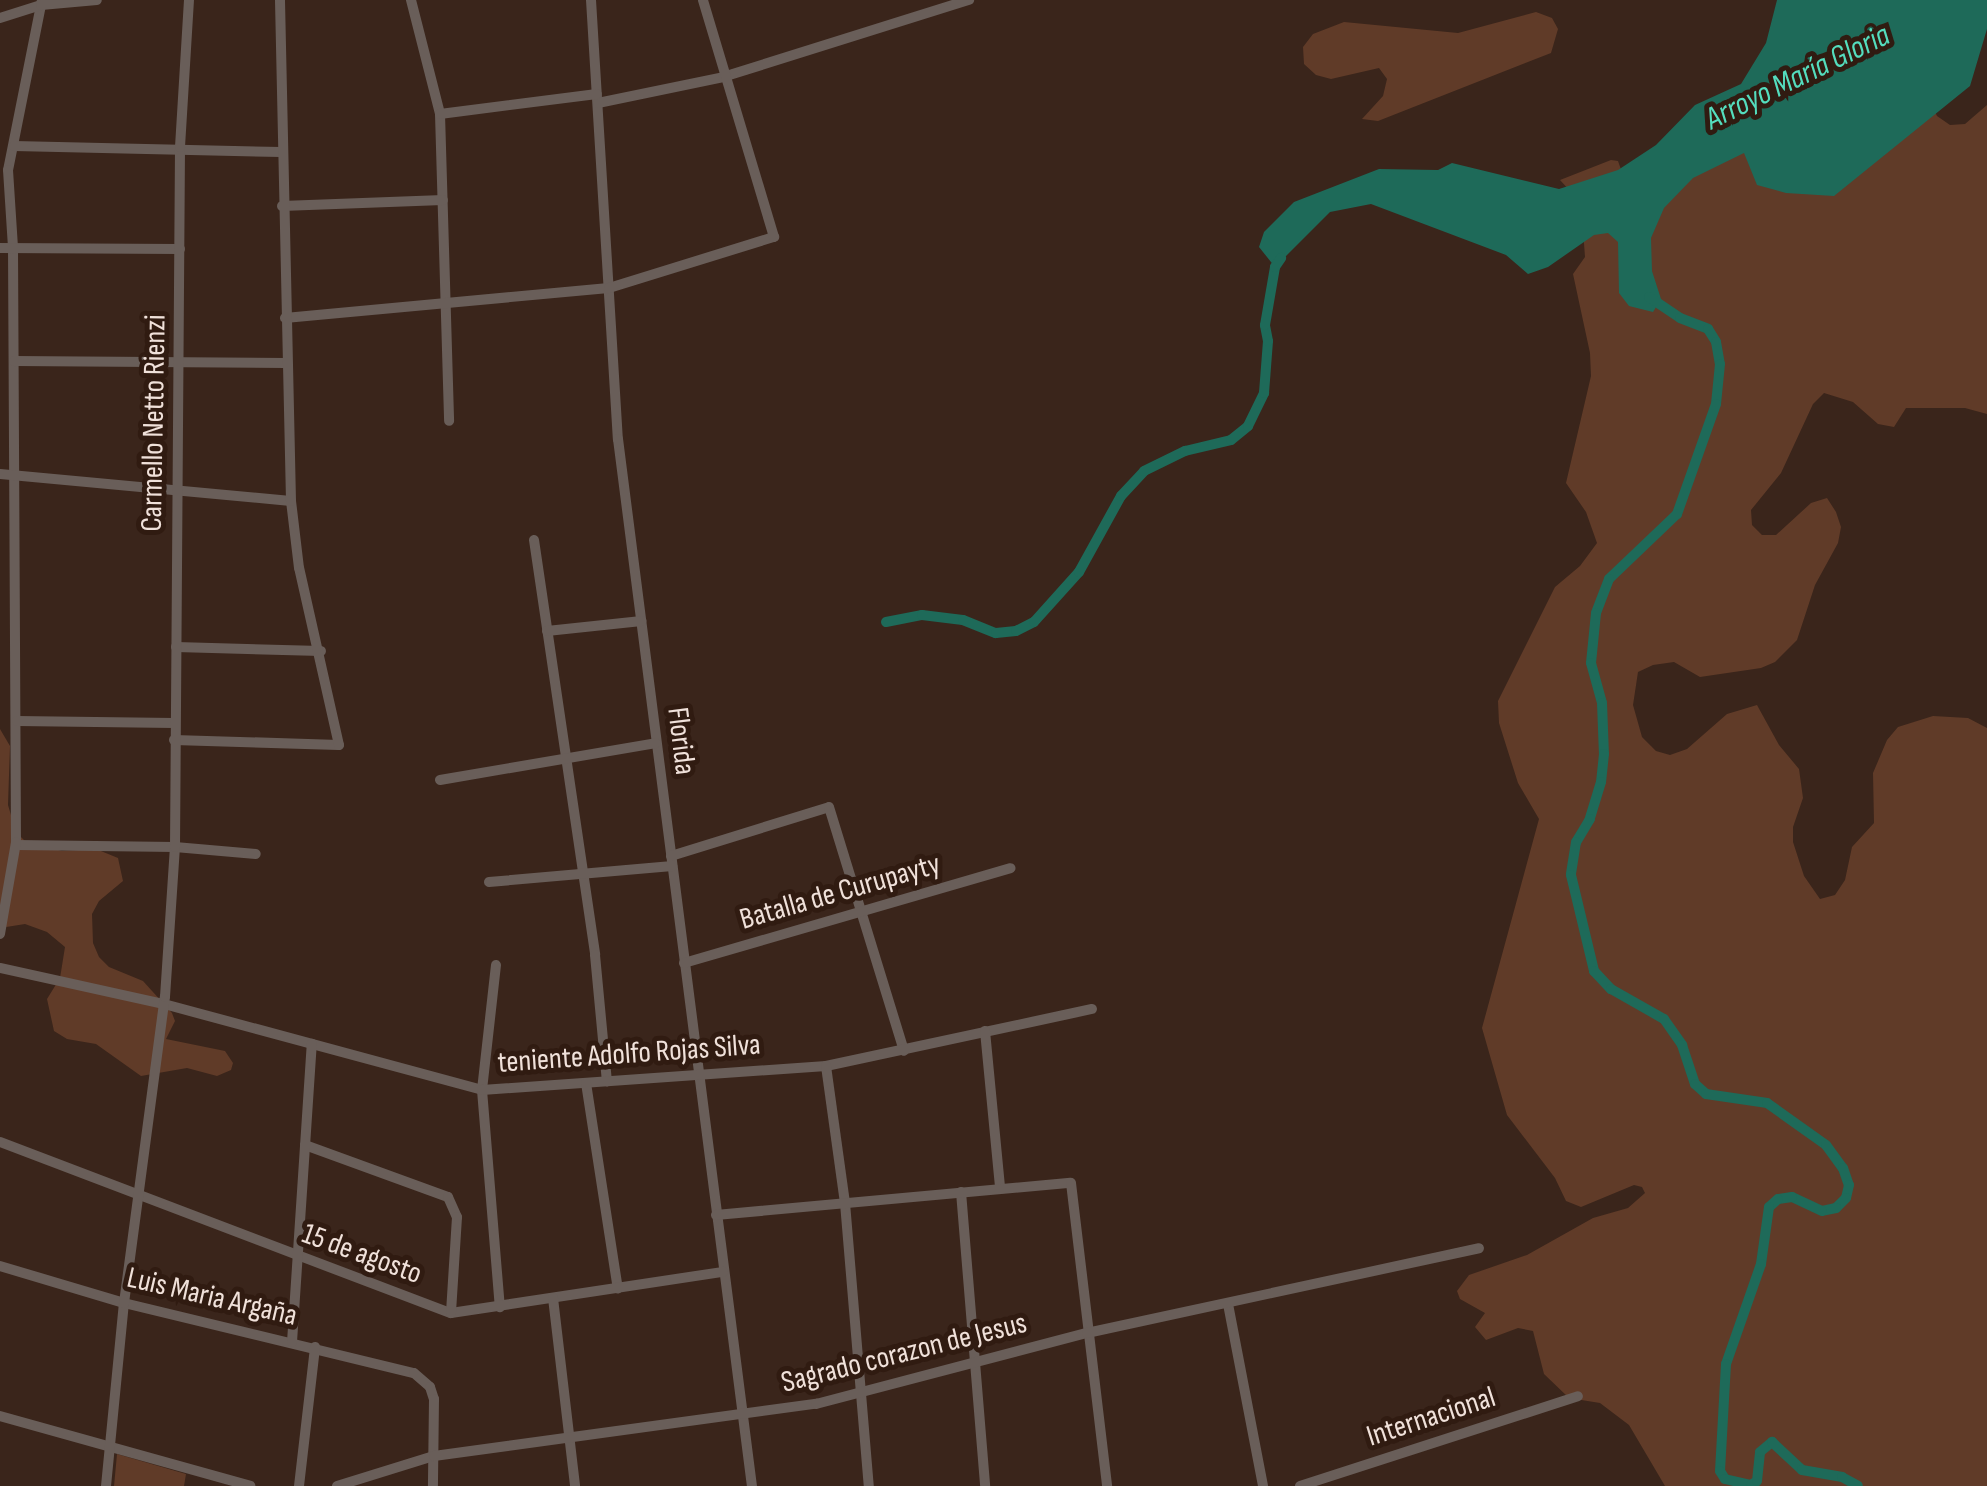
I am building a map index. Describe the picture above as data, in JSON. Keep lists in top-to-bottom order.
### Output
{
  "streets": {
    "street": [
      "Carmello Netto Rienzi",
      "Florida",
      "Batalla de Curupayty",
      "teniente Adolfo Rojas Silva",
      "15 de agosto",
      "Luis Maria Argaña",
      "Sagrado corazon de Jesus",
      "Internacional"
    ]
  },
  "crossings": [
    ["Carmello Netto Rienzi", "teniente Adolfo Rojas Silva"],
    ["Carmello Netto Rienzi", "15 de agosto"],
    ["Carmello Netto Rienzi", "Luis Maria Argaña"],
    ["Florida", "Batalla de Curupayty"],
    ["Florida", "teniente Adolfo Rojas Silva"],
    ["Florida", "15 de agosto"],
    ["Florida", "Sagrado corazon de Jesus"],
    ["Luis Maria Argaña", "Sagrado corazon de Jesus"]
  ],
  "water": ["Arroyo María Gloria"]
}
